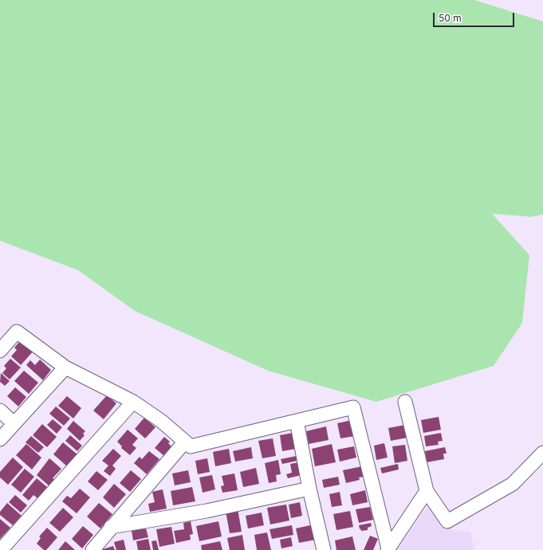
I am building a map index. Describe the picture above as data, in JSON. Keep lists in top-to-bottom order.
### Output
{
  "scale_bar": "50 m"
}
